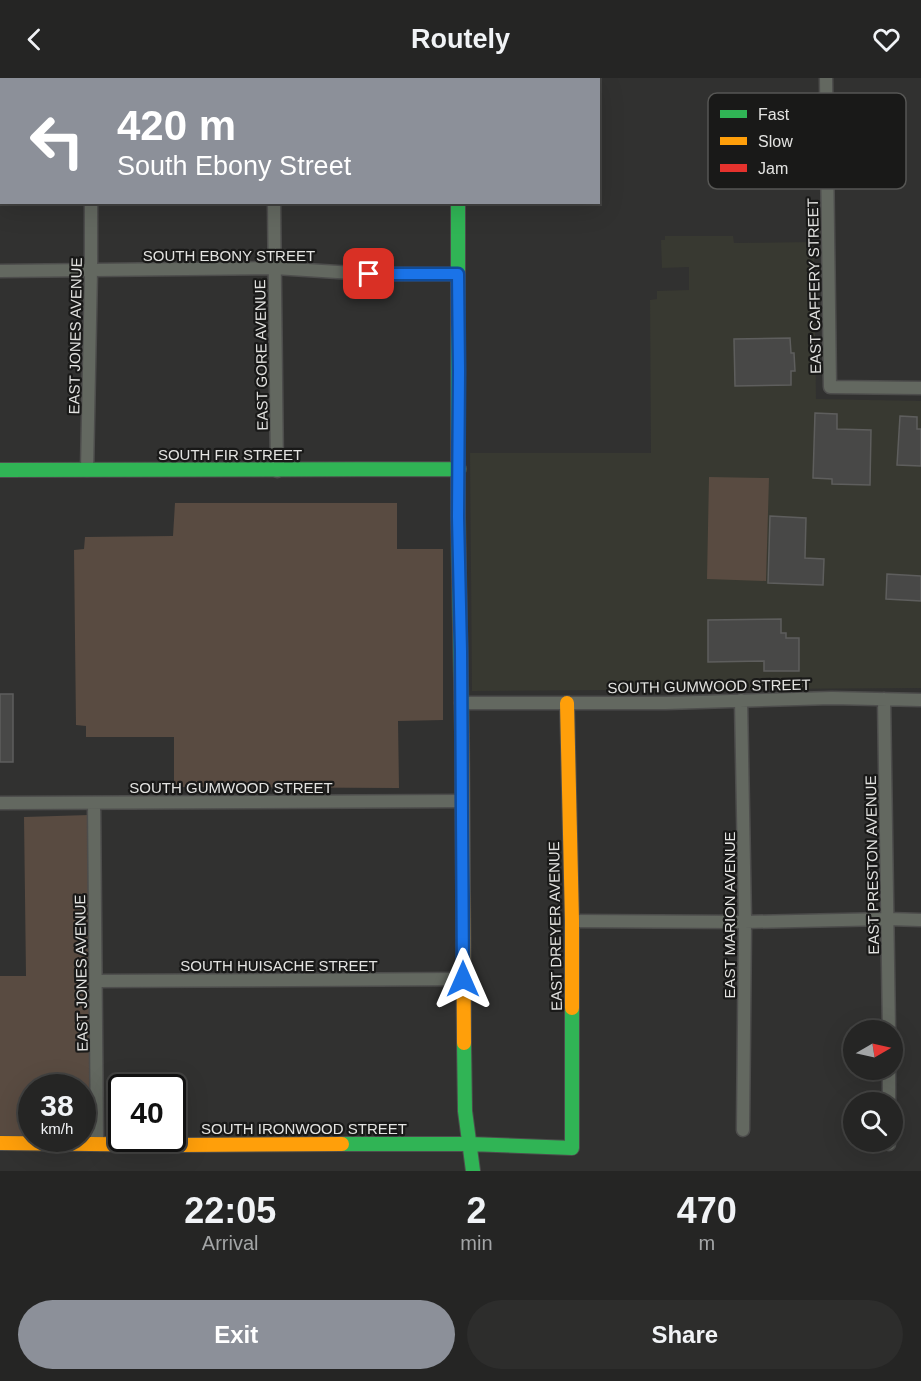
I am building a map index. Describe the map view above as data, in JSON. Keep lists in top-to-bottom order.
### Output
{
  "streets": {
    "street": [
      "SOUTH EBONY STREET",
      "EAST CAFFERY STREET",
      "EAST JONES AVENUE",
      "EAST GORE AVENUE",
      "SOUTH FIR STREET",
      "SOUTH GUMWOOD STREET",
      "EAST PRESTON AVENUE",
      "EAST MARION AVENUE",
      "EAST DREYER AVENUE",
      "SOUTH HUISACHE STREET",
      "SOUTH IRONWOOD STREET"
    ]
  },
  "crossings": [
    ["SOUTH EBONY STREET", "EAST JONES AVENUE"],
    ["SOUTH EBONY STREET", "EAST GORE AVENUE"],
    ["EAST JONES AVENUE", "SOUTH FIR STREET"],
    ["EAST JONES AVENUE", "SOUTH GUMWOOD STREET"],
    ["EAST JONES AVENUE", "SOUTH HUISACHE STREET"],
    ["EAST JONES AVENUE", "SOUTH IRONWOOD STREET"],
    ["EAST GORE AVENUE", "SOUTH FIR STREET"],
    ["SOUTH GUMWOOD STREET", "EAST PRESTON AVENUE"],
    ["SOUTH GUMWOOD STREET", "EAST MARION AVENUE"],
    ["SOUTH GUMWOOD STREET", "EAST DREYER AVENUE"],
    ["EAST DREYER AVENUE", "SOUTH IRONWOOD STREET"]
  ],
  "legend": ["Fast", "Slow", "Jam"],
  "north": "right",
  "page": {
    "header": "Routely",
    "turn": ["420 m", "South Ebony Street"],
    "speed": "38 km/h",
    "limit": "40",
    "eta": [
      "22:05",
      "Arrival",
      "2",
      "min",
      "470",
      "m"
    ],
    "buttons": ["Exit", "Share"]
  }
}
